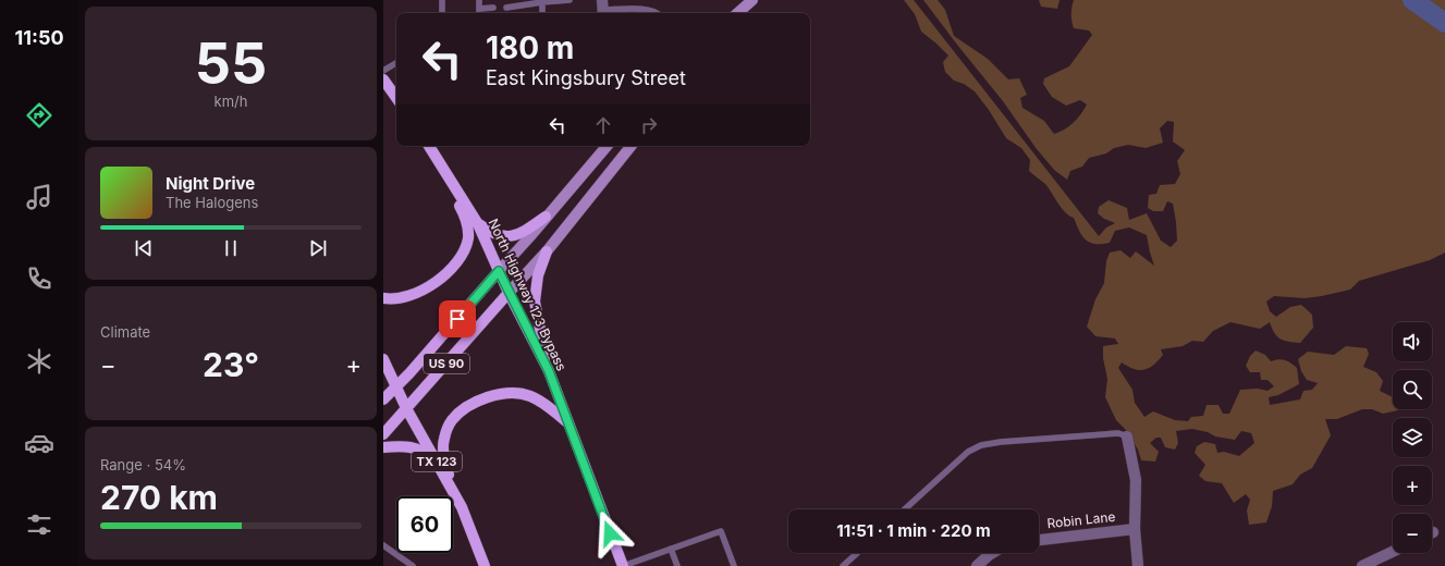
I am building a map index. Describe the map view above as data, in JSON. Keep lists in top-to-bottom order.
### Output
{
  "streets": {
    "main road": ["North Highway 123 Bypass", "US 90", "TX 123"],
    "street": ["Robin Lane"]
  },
  "crossings": [
    ["North Highway 123 Bypass", "US 90"],
    ["US 90", "TX 123"]
  ],
  "page": {
    "tabs": "11:50",
    "tile": [
      ["55", "km/h"],
      "Climate",
      ["Range · 54%", "270 km"]
    ],
    "turn": ["180 m", "East Kingsbury Street"],
    "song": ["Night Drive", "The Halogens"],
    "map_buttons": ["+", "−"],
    "heat": ["−", "23°", "+"],
    "limit": "60",
    "trip": "11:51 · 1 min · 220 m"
  }
}
